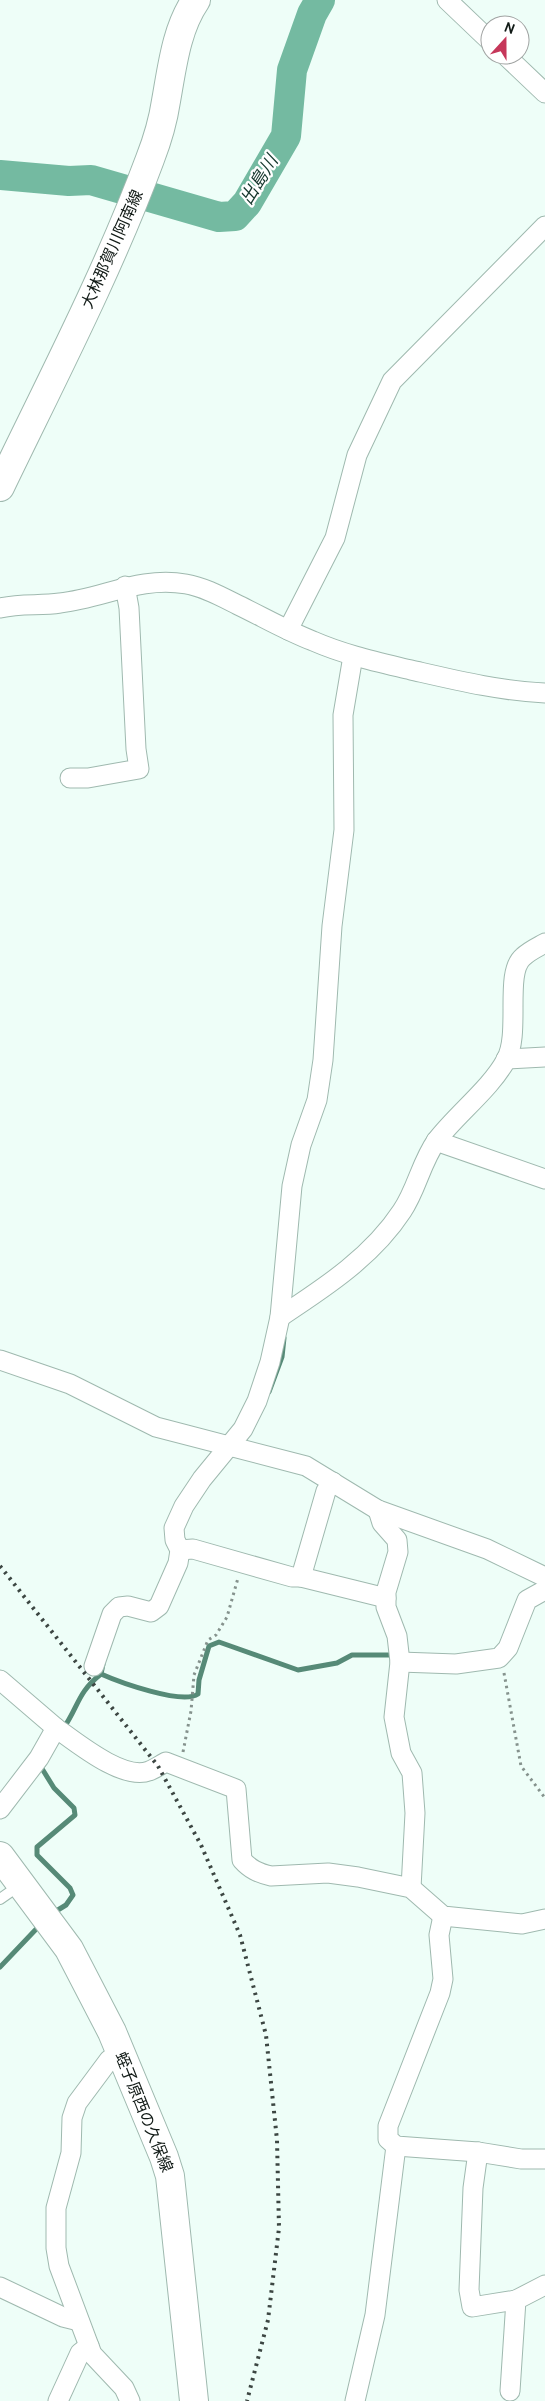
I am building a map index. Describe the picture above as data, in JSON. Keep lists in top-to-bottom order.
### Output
{
  "streets": {
    "main road": ["大林那賀川阿南線", "蛭子原西の久保線"]
  },
  "water": ["出島川"],
  "north": "top"
}
